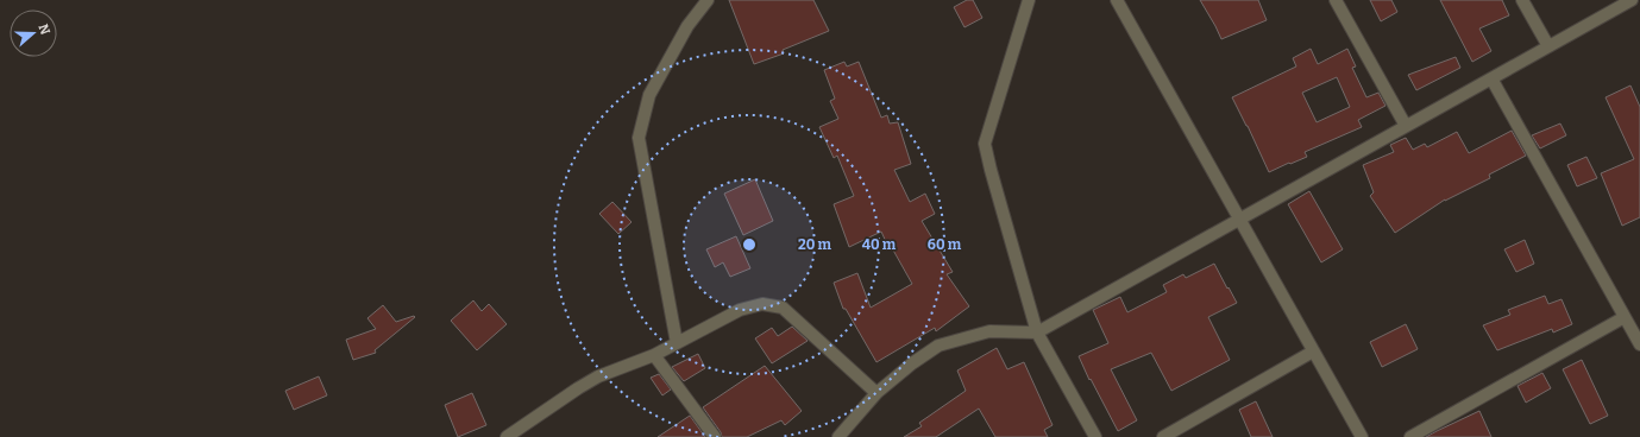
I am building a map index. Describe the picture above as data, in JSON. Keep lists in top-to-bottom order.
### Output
{
  "north": "right",
  "rings": ["20 m", "40 m", "60 m"]
}
